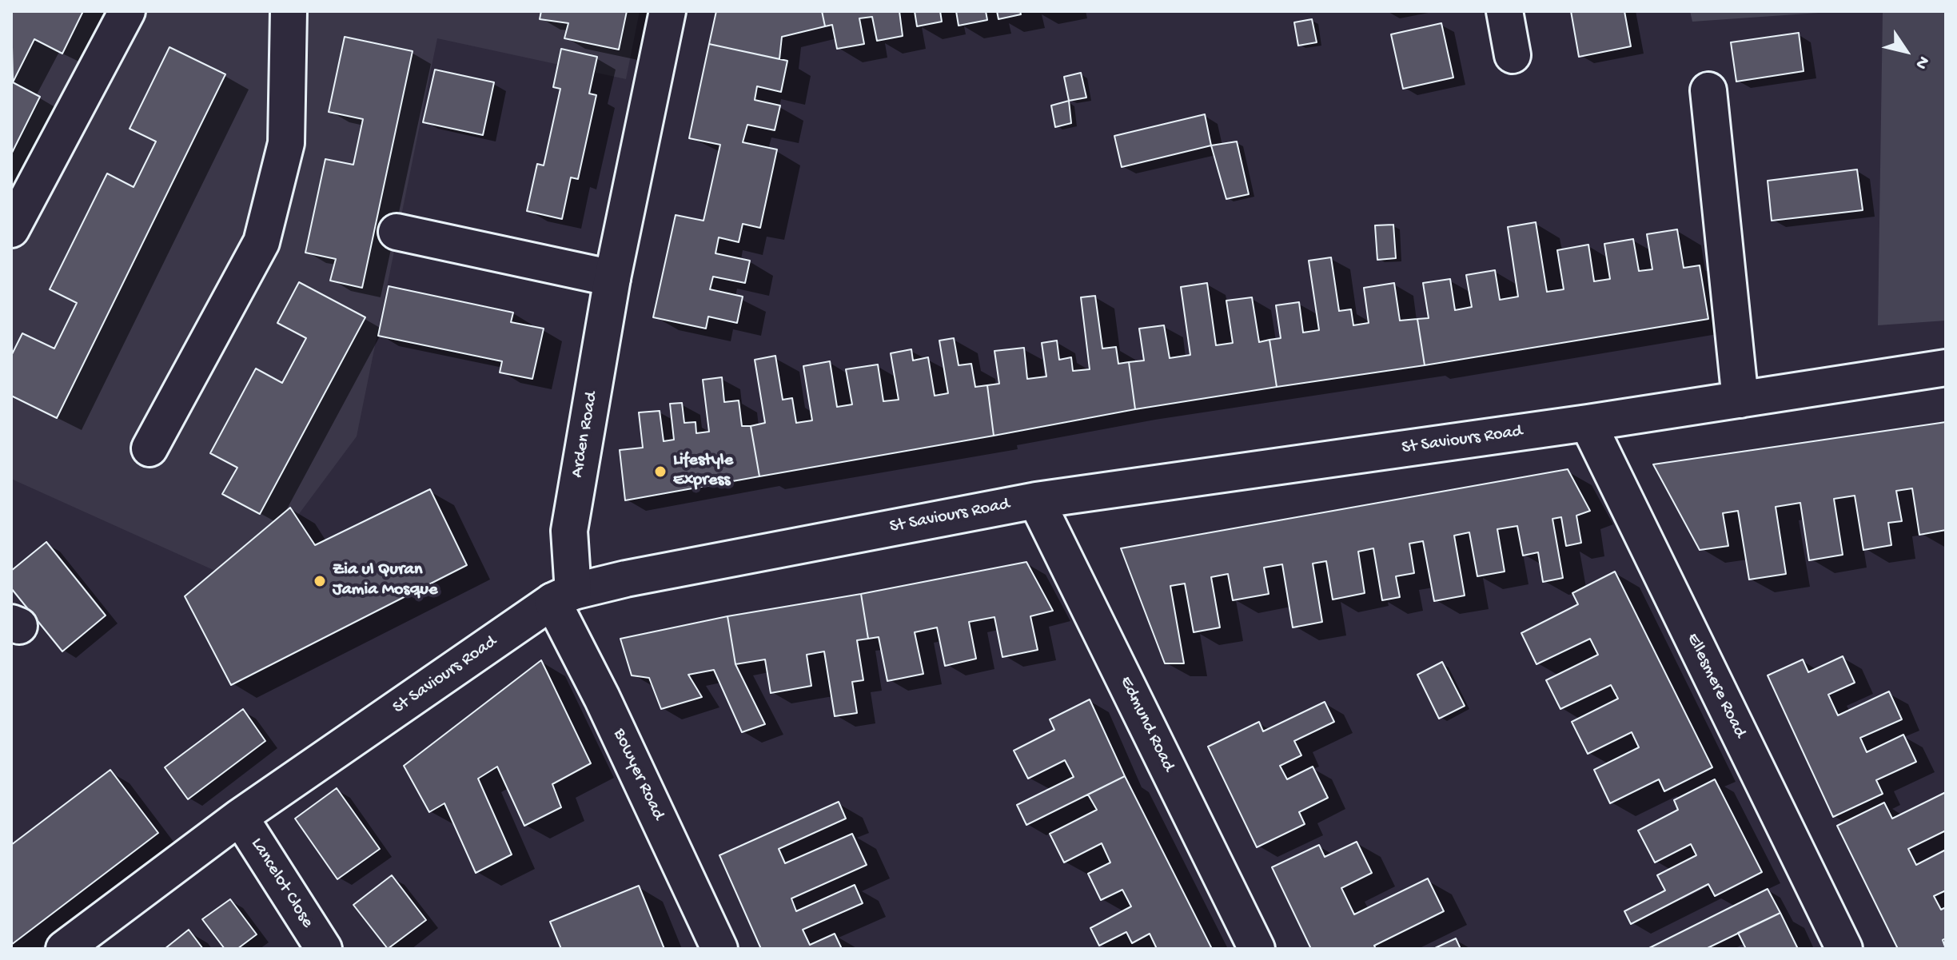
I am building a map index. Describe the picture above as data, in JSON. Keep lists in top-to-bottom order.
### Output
{
  "streets": {
    "street": [
      "Arden Road",
      "St Saviours Road",
      "Ellesmere Road",
      "Edmund Road",
      "Bowyer Road",
      "Lancelot Close"
    ]
  },
  "crossings": [
    ["Arden Road", "St Saviours Road"],
    ["Arden Road", "Bowyer Road"],
    ["St Saviours Road", "Ellesmere Road"],
    ["St Saviours Road", "Edmund Road"],
    ["St Saviours Road", "Bowyer Road"],
    ["St Saviours Road", "Lancelot Close"]
  ],
  "places": ["Lifestyle Express", "Zia ul Quran Jamia Mosque"],
  "north": "bottom right"
}
